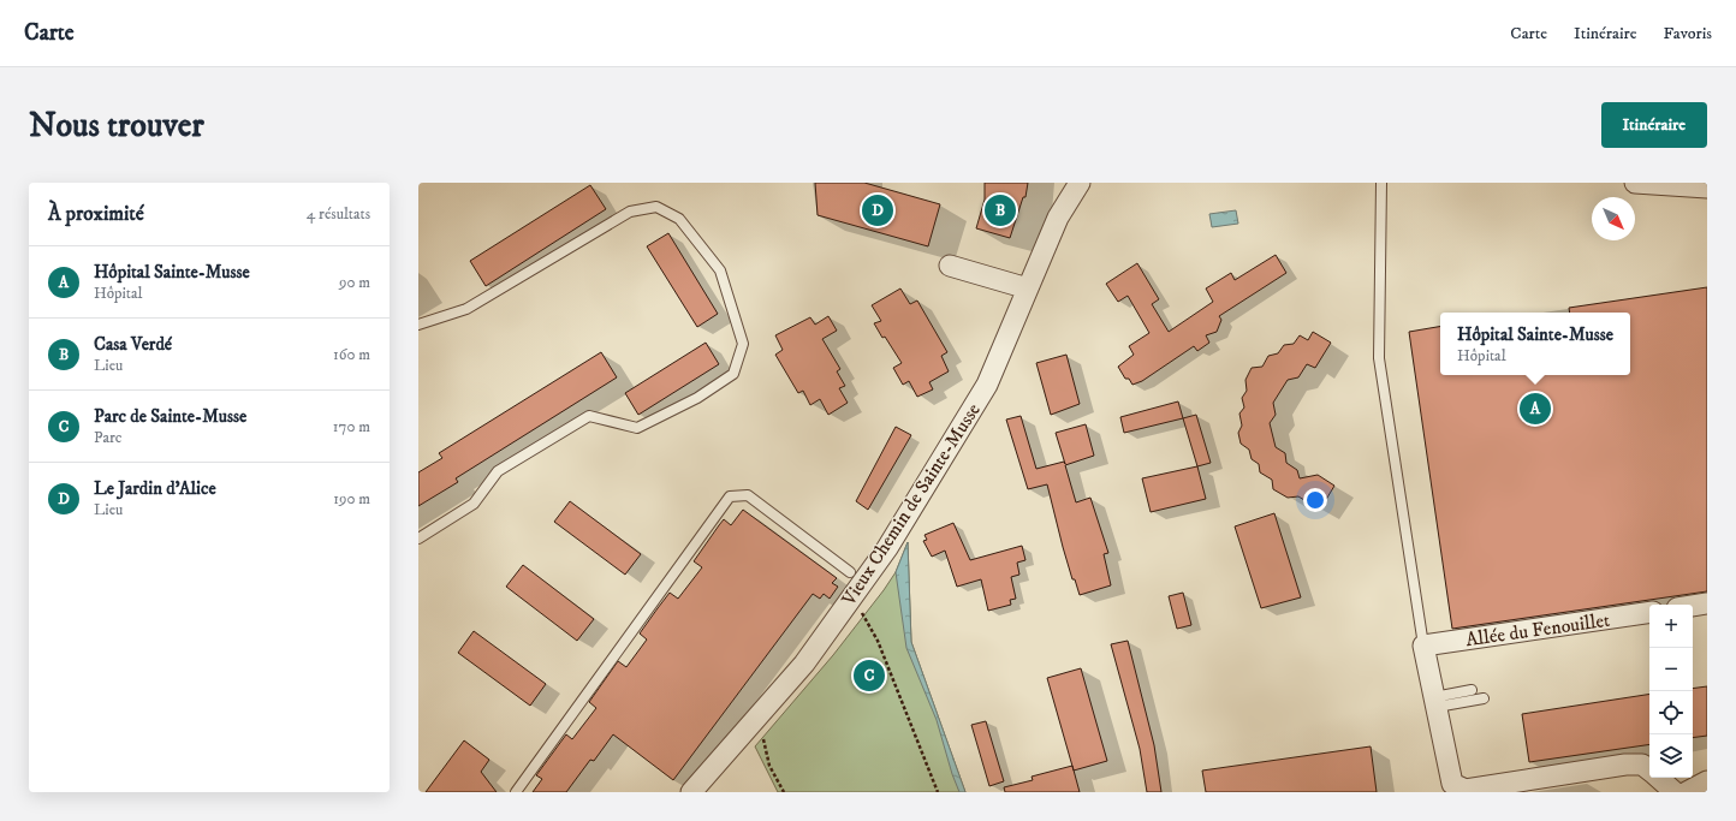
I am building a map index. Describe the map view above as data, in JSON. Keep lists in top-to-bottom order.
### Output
{
  "streets": {
    "street": ["Vieux Chemin de Sainte-Musse", "Allée du Fenouillet"]
  },
  "north": "bottom right",
  "page": {
    "header": "Carte",
    "nav": ["Carte", "Itinéraire", "Favoris"],
    "buttons": "Itinéraire",
    "title": "Nous trouver",
    "heading": ["À proximité", "4 résultats"],
    "pins": [
      "B",
      "D",
      "A",
      "C"
    ],
    "list": [
      {
        "mark": "A",
        "name": "Hôpital Sainte-Musse",
        "note": "Hôpital",
        "value": "90 m"
      },
      {
        "mark": "B",
        "name": "Casa Verdé",
        "note": "Lieu",
        "value": "160 m"
      },
      {
        "mark": "C",
        "name": "Parc de Sainte-Musse",
        "note": "Parc",
        "value": "170 m"
      },
      {
        "mark": "D",
        "name": "Le Jardin d'Alice",
        "note": "Lieu",
        "value": "190 m"
      }
    ],
    "popup": ["Hôpital Sainte-Musse", "Hôpital"],
    "map_buttons": ["+", "−"]
  }
}
